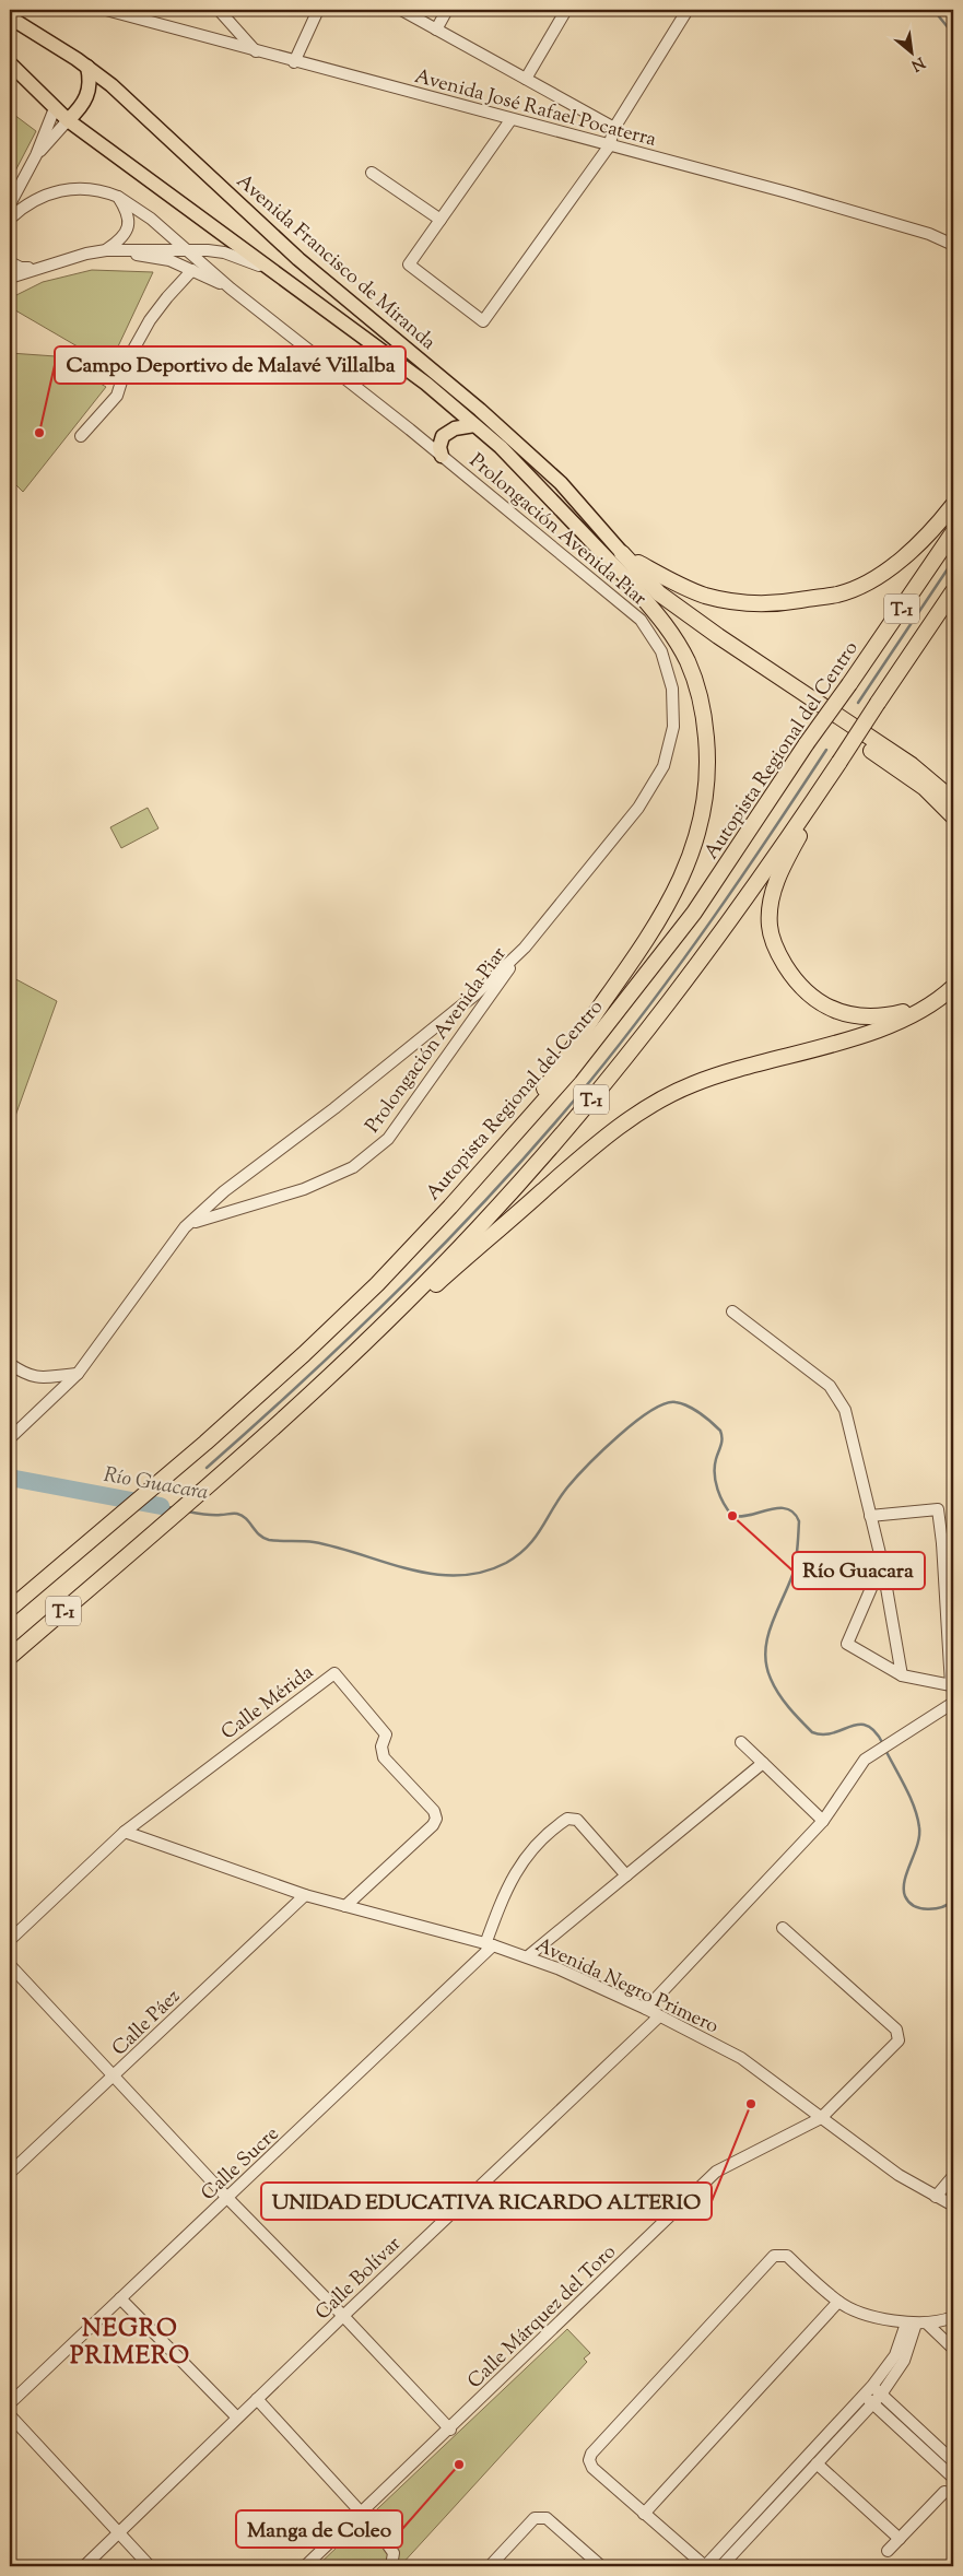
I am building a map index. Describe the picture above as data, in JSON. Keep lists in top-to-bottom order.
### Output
{
  "streets": {
    "highway": ["T-1", "Autopista Regional del Centro"],
    "main road": ["Avenida Francisco de Miranda"],
    "street": [
      "Avenida José Rafael Pocaterra",
      "Prolongación Avenida Piar",
      "Calle Mérida",
      "Avenida Negro Primero",
      "Calle Páez",
      "Calle Sucre",
      "Calle Bolívar",
      "Calle Márquez del Toro"
    ]
  },
  "crossings": [
    ["Calle Mérida", "Avenida Negro Primero"],
    ["Avenida Negro Primero", "Calle Páez"],
    ["Avenida Negro Primero", "Calle Sucre"],
    ["Avenida Negro Primero", "Calle Bolívar"],
    ["Avenida Negro Primero", "Calle Márquez del Toro"]
  ],
  "districts": ["NEGRO PRIMERO"],
  "water": ["Río Guacara"],
  "places": [
    "Campo Deportivo de Malavé Villalba",
    "Río Guacara",
    "UNIDAD EDUCATIVA RICARDO ALTERIO",
    "Manga de Coleo"
  ],
  "north": "bottom right"
}
